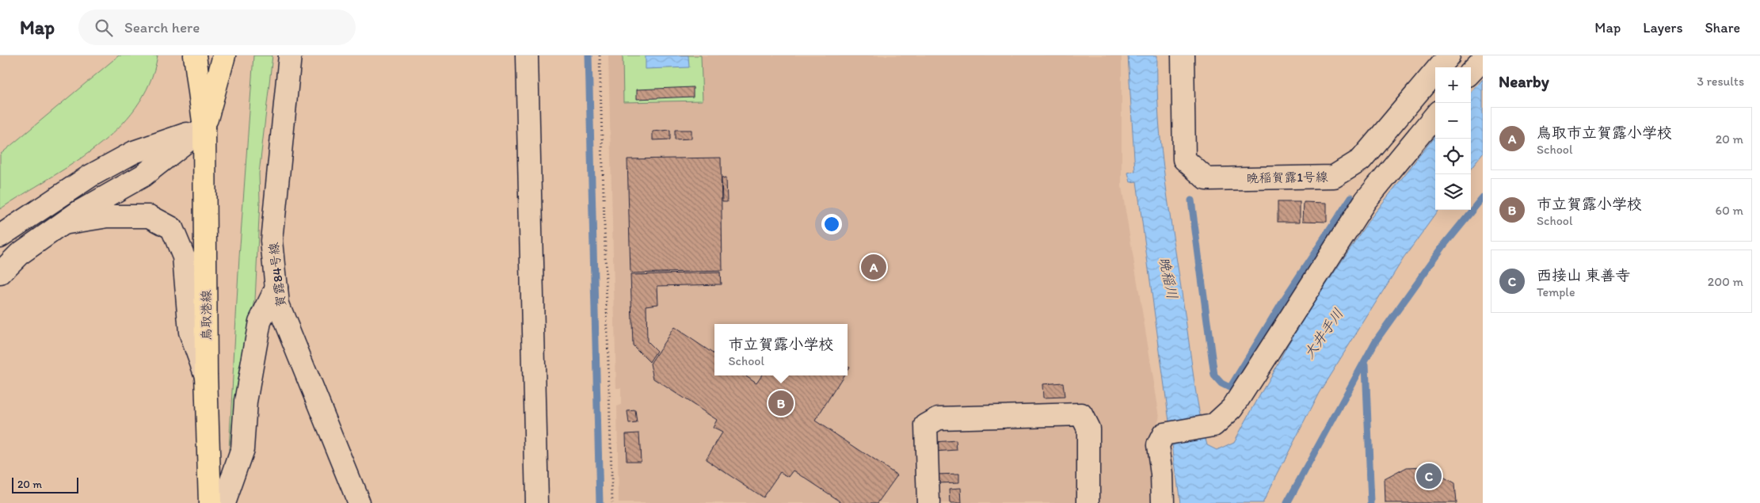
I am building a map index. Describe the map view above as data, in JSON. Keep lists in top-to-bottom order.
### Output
{
  "streets": {
    "main road": ["鳥取港線"],
    "street": ["晩稲賀露1号線", "賀露84号線"]
  },
  "water": ["晩稲川", "大井手川"],
  "scale_bar": "20 m",
  "page": {
    "header": "Map",
    "search": "Search here",
    "nav": ["Map", "Layers", "Share"],
    "heading": ["Nearby", "3 results"],
    "map_buttons": ["+", "−"],
    "list": [
      {
        "mark": "A",
        "name": "鳥取市立賀露小学校",
        "note": "School",
        "value": "20 m"
      },
      {
        "mark": "B",
        "name": "市立賀露小学校",
        "note": "School",
        "value": "60 m"
      },
      {
        "mark": "C",
        "name": "西接山 東善寺",
        "note": "Temple",
        "value": "200 m"
      }
    ],
    "pins": ["A", "B", "C"],
    "popup": ["市立賀露小学校", "School"],
    "scale": "20 m"
  }
}
